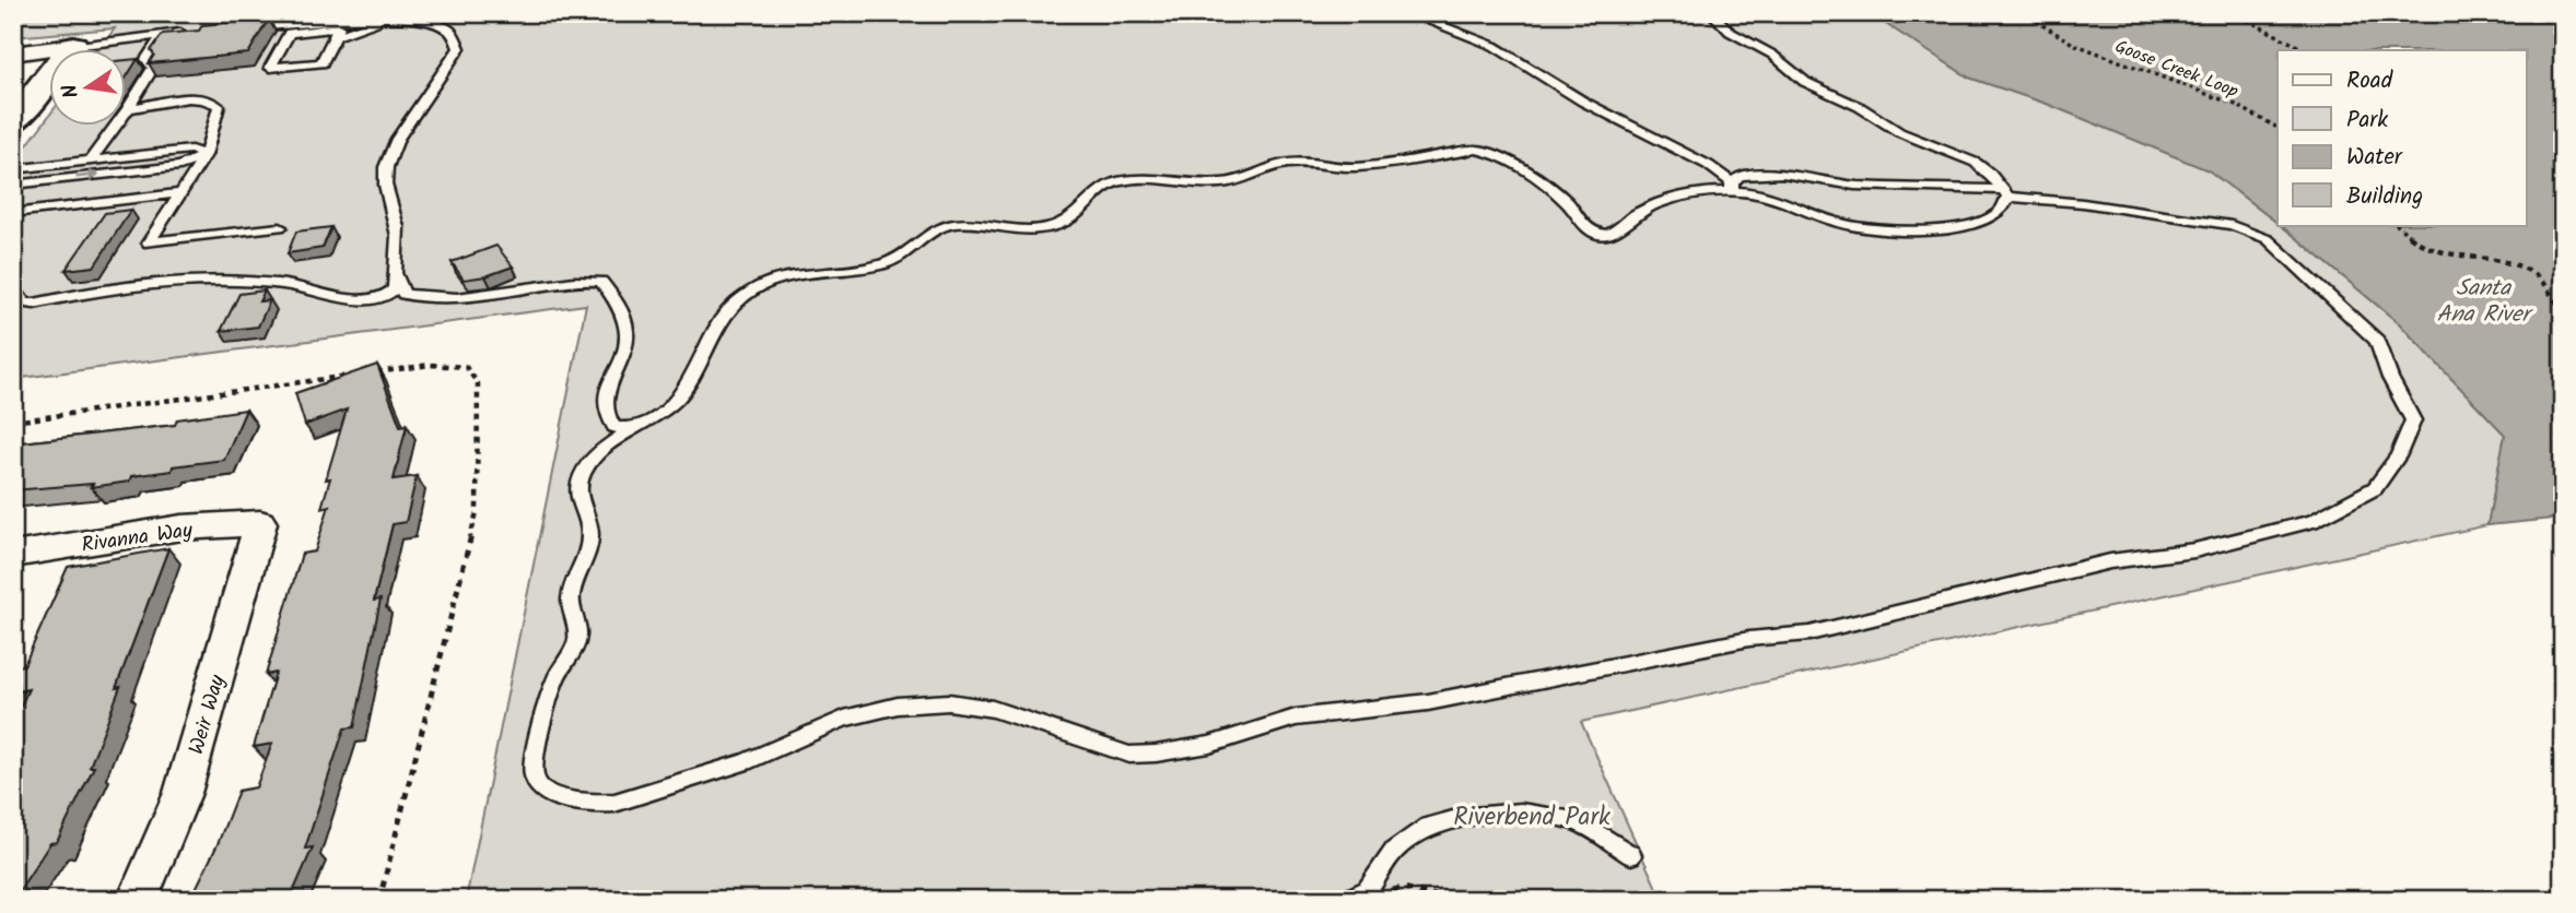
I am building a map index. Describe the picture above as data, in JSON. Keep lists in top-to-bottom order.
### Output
{
  "streets": {
    "street": ["Rivanna Way", "Weir Way"],
    "path": ["Goose Creek Loop"]
  },
  "crossings": [
    ["Rivanna Way", "Weir Way"]
  ],
  "water": ["Santa Ana River"],
  "parks": ["Riverbend Park"],
  "legend": [
    "Road",
    "Park",
    "Water",
    "Building"
  ],
  "north": "left"
}
